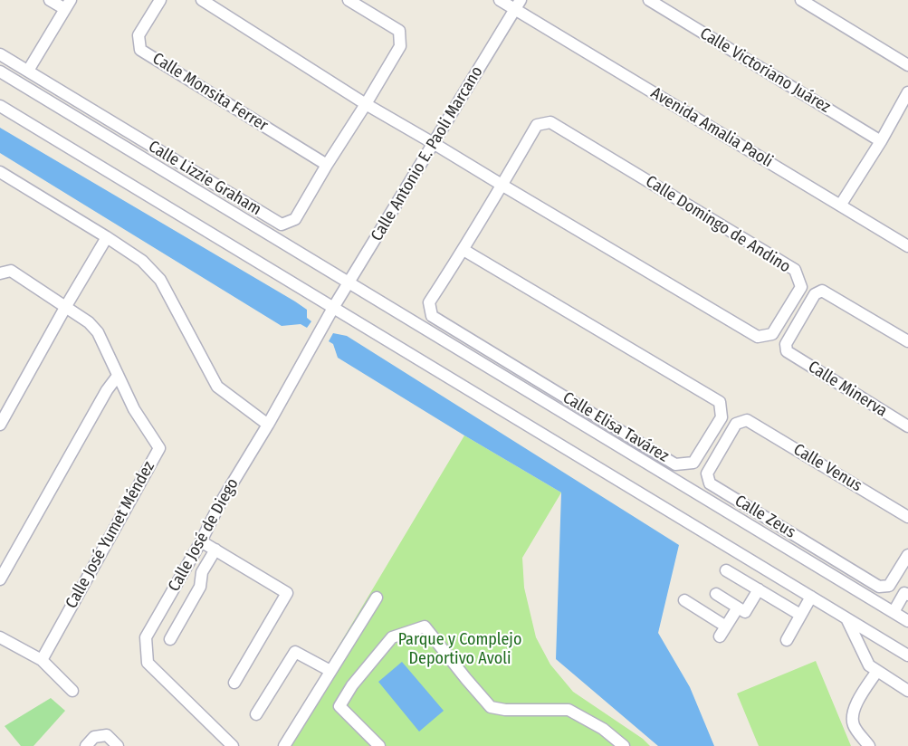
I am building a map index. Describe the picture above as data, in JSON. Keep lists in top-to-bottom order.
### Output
{
  "streets": {
    "street": [
      "Calle Victoriano Juárez",
      "Calle Monsita Ferrer",
      "Avenida Amalia Paoli",
      "Calle Antonio E. Paoli Marcano",
      "Calle Lizzie Graham",
      "Calle Domingo de Andino",
      "Calle Minerva",
      "Calle Elisa Tavárez",
      "Calle Venus",
      "Calle Zeus",
      "Calle José Yumet Méndez",
      "Calle José de Diego"
    ]
  },
  "crossings": [
    ["Calle Monsita Ferrer", "Calle Lizzie Graham"],
    ["Avenida Amalia Paoli", "Calle Antonio E. Paoli Marcano"],
    ["Calle Antonio E. Paoli Marcano", "Calle Domingo de Andino"],
    ["Calle Antonio E. Paoli Marcano", "Calle José de Diego"],
    ["Calle Lizzie Graham", "Calle Domingo de Andino"],
    ["Calle Domingo de Andino", "Calle Elisa Tavárez"],
    ["Calle Venus", "Calle Zeus"]
  ],
  "parks": ["Parque y Complejo Deportivo Avoli"]
}
